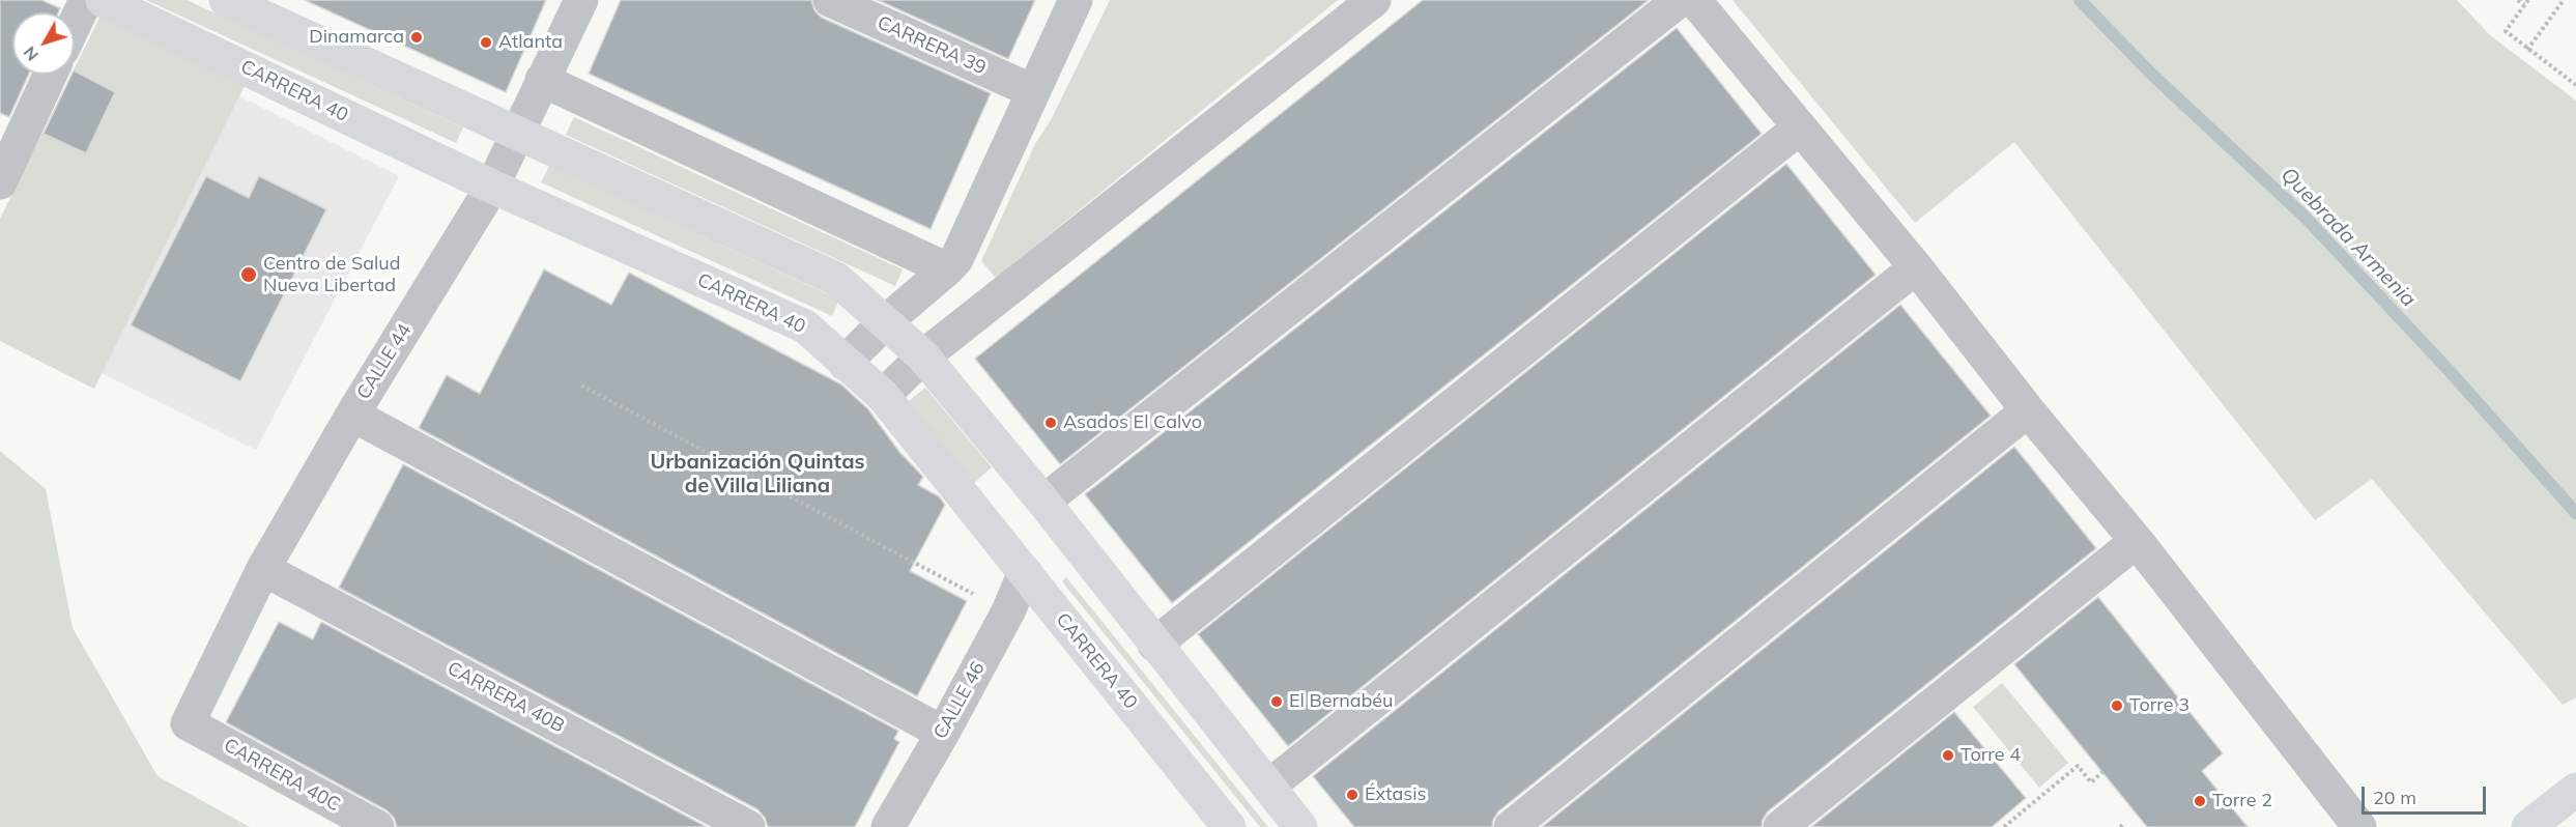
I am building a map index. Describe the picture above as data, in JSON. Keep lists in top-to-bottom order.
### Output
{
  "streets": {
    "street": [
      "CARRERA 39",
      "CARRERA 40",
      "CALLE 44",
      "CARRERA 40B",
      "CALLE 46",
      "CARRERA 40C"
    ]
  },
  "crossings": [
    ["CARRERA 40", "CALLE 44"],
    ["CARRERA 40", "CALLE 46"],
    ["CALLE 44", "CARRERA 40B"],
    ["CALLE 44", "CARRERA 40C"]
  ],
  "districts": ["Urbanización Quintas de Villa Liliana"],
  "water": ["Quebrada Armenia"],
  "places": [
    "Dinamarca",
    "Atlanta",
    "Centro de Salud Nueva Libertad",
    "Asados El Calvo",
    "El Bernabéu",
    "Torre 3",
    "Torre 4",
    "Éxtasis",
    "Torre 2"
  ],
  "scale_bar": "20 m",
  "north": "bottom left"
}
